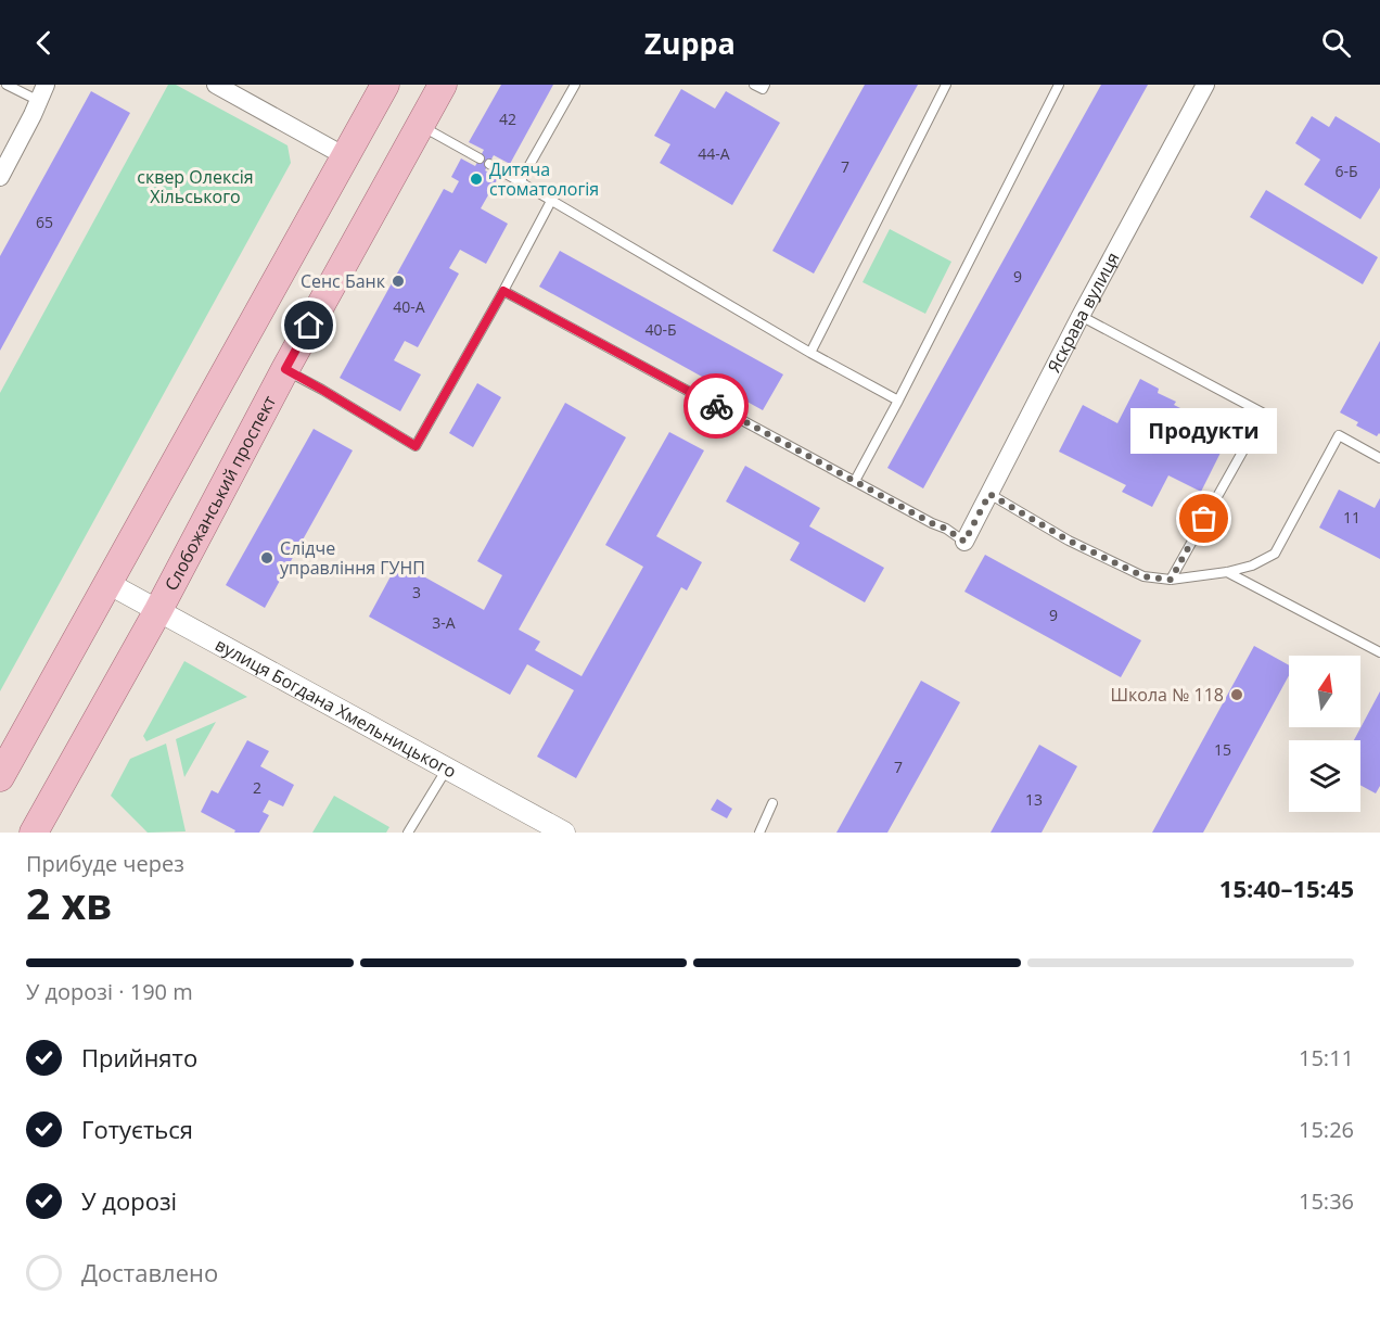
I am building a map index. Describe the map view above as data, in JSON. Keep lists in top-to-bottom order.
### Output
{
  "streets": {
    "main road": ["Слобожанський проспект"],
    "street": ["Яскрава вулиця", "вулиця Богдана Хмельницького"]
  },
  "crossings": [
    ["Слобожанський проспект", "вулиця Богдана Хмельницького"]
  ],
  "parks": ["сквер Олексія Хільського"],
  "places": [
    "Дитяча стоматологія",
    "Сенс Банк",
    "Продукти",
    "Слідче управління ГУНП",
    "Школа № 118"
  ],
  "house_numbers": [
    "42",
    "44-А",
    "7",
    "6-Б",
    "65",
    "9",
    "40-А",
    "40-Б",
    "11",
    "3",
    "9",
    "3-А",
    "15",
    "7",
    "2",
    "13"
  ],
  "north": "top",
  "page": {
    "header": "Zuppa",
    "bubble": "Продукти",
    "heading": ["2 хв", "Прибуде через", "15:40–15:45"],
    "bar": "У дорозі · 190 m",
    "list": [
      ["Прийнято", "15:11"],
      ["Готується", "15:26"],
      ["У дорозі", "15:36"],
      "Доставлено"
    ]
  }
}
